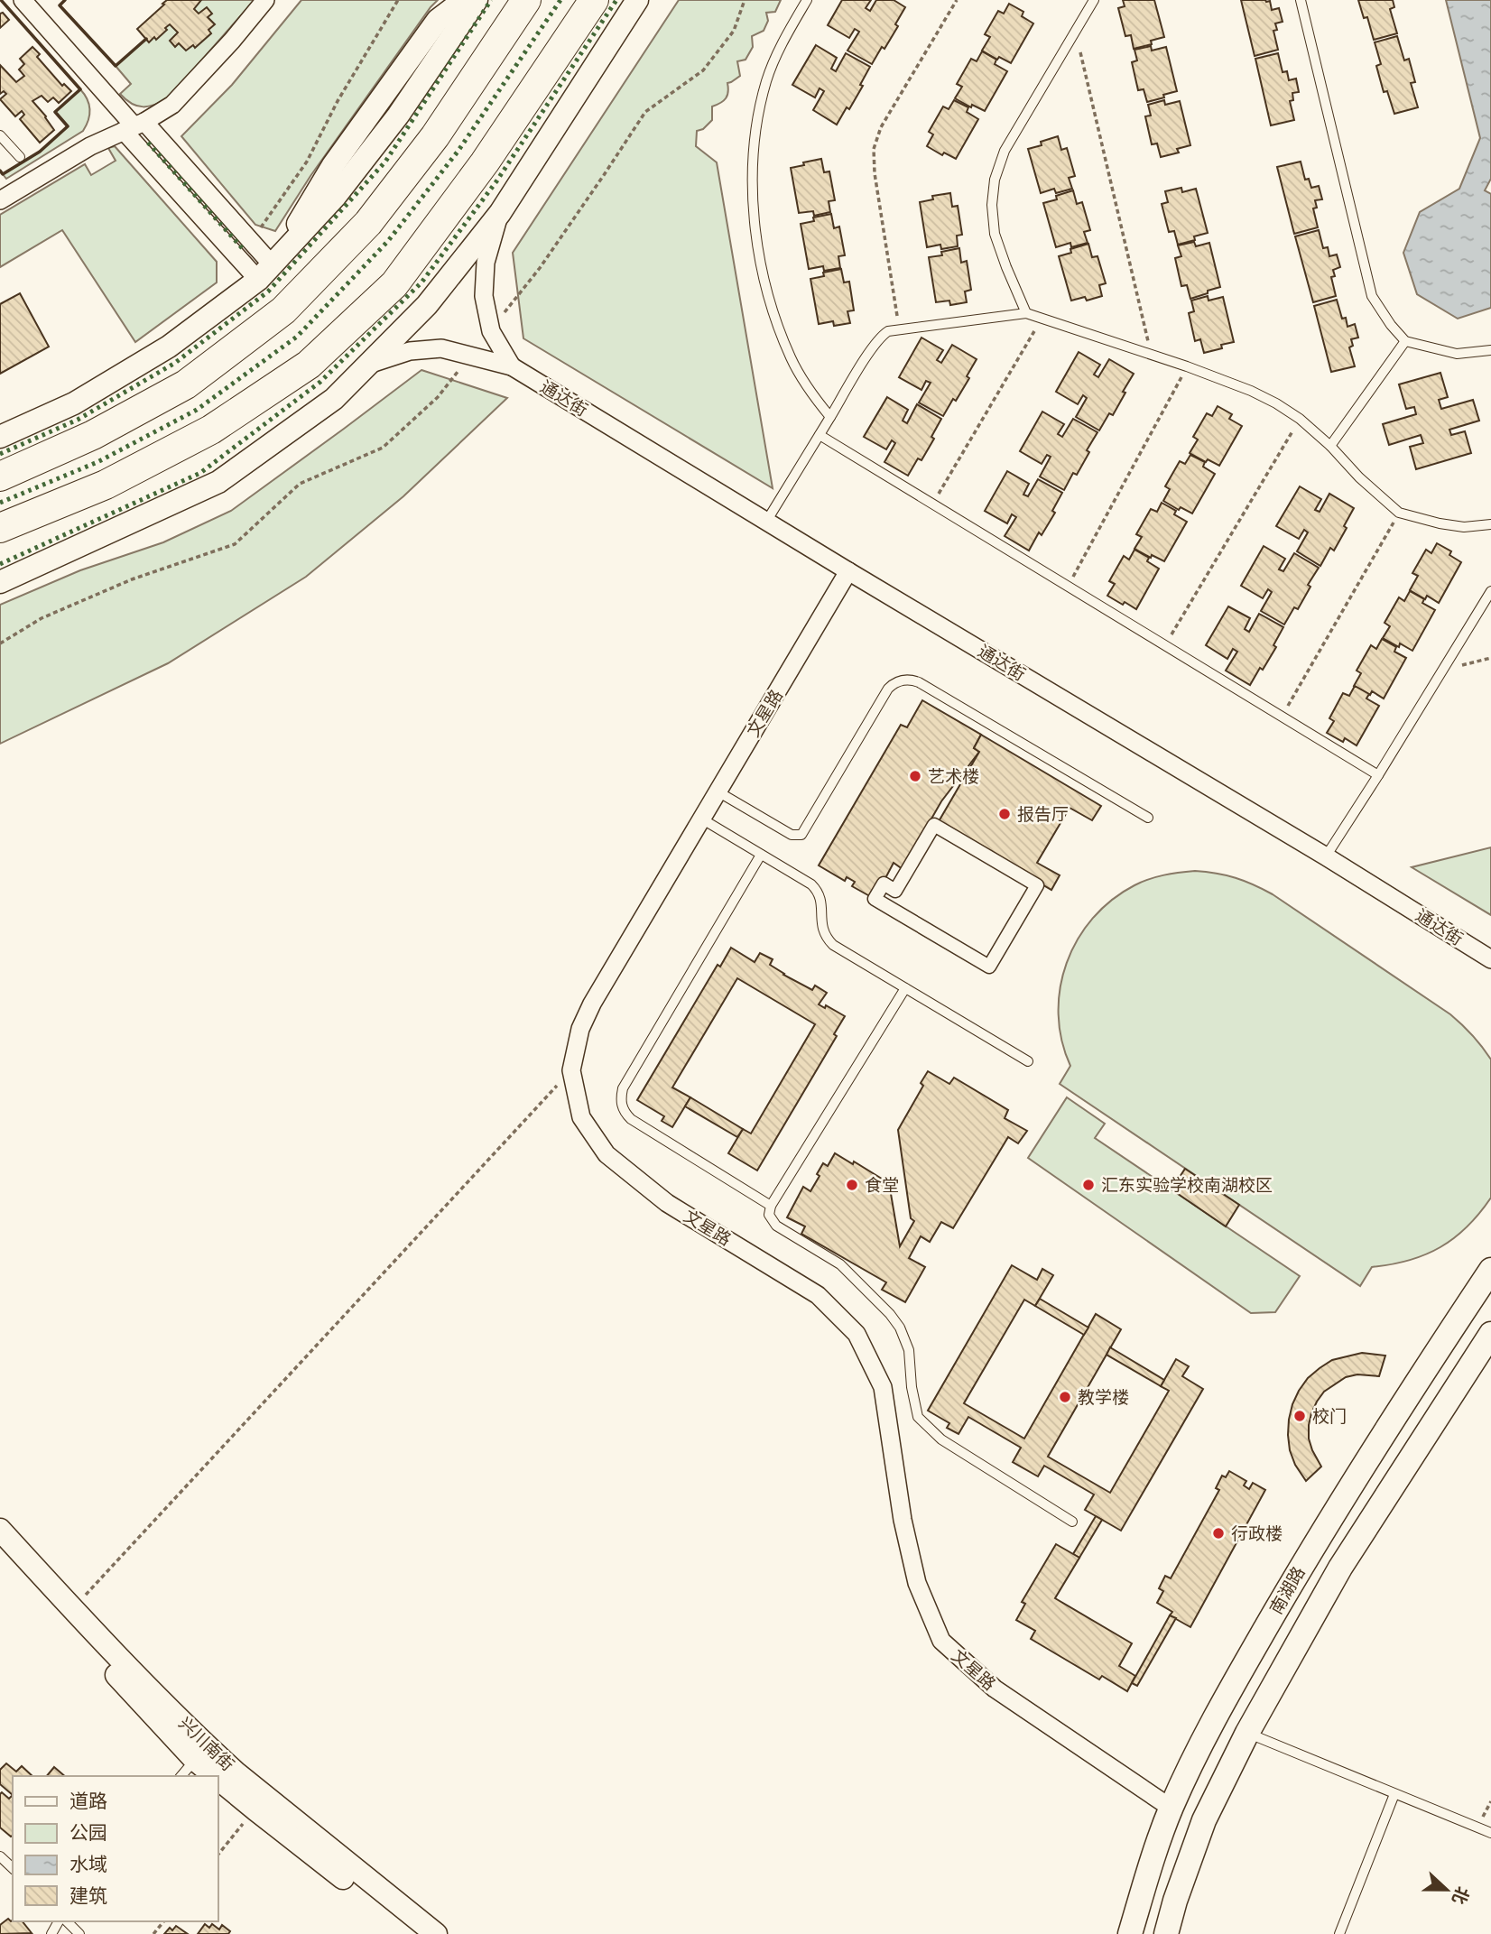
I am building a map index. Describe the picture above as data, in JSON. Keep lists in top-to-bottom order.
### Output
{
  "streets": {
    "main road": ["南湖路"],
    "street": ["通达街", "文星路", "兴川南街"]
  },
  "crossings": [
    ["通达街", "文星路"],
    ["文星路", "南湖路"]
  ],
  "places": [
    "艺术楼",
    "报告厅",
    "食堂",
    "汇东实验学校南湖校区",
    "教学楼",
    "校门",
    "行政楼"
  ],
  "legend": [
    "道路",
    "公园",
    "水域",
    "建筑"
  ],
  "north": "right"
}
